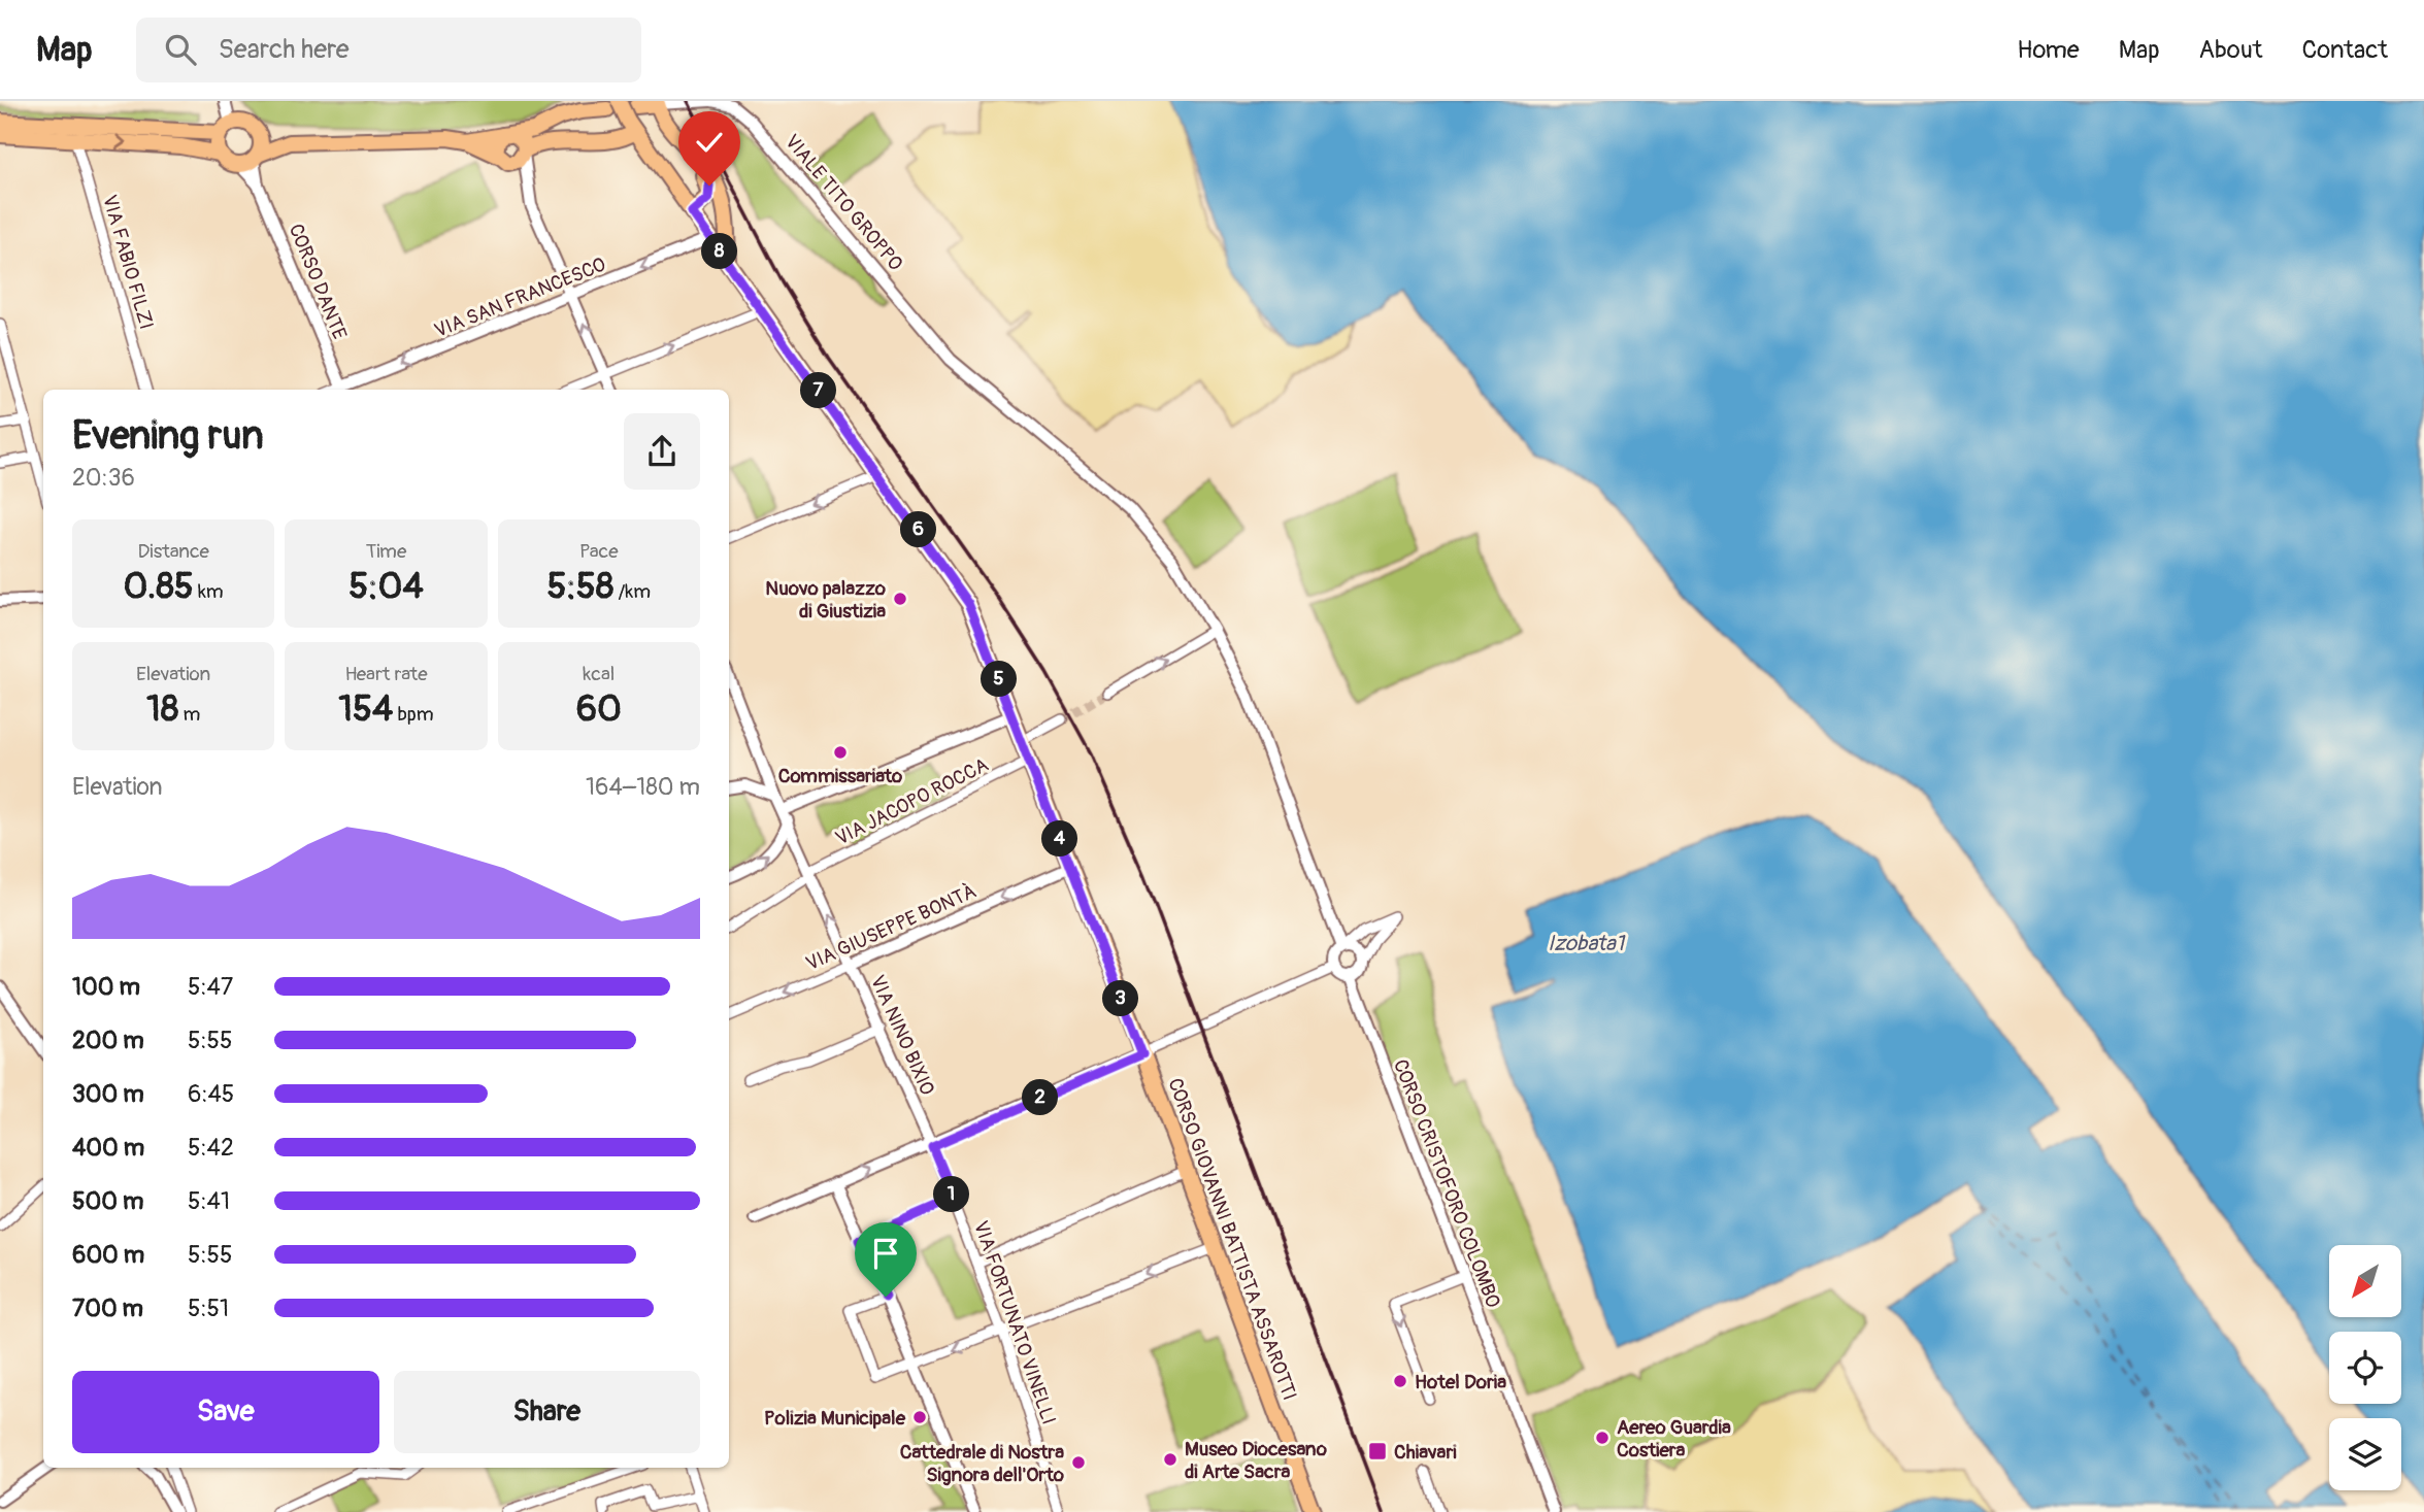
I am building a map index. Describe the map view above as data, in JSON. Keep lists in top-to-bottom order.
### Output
{
  "streets": {
    "main road": ["VIALE TITO GROPPO", "CORSO GIOVANNI BATTISTA ASSAROTTI"],
    "street": [
      "VIA FABIO FILZI",
      "CORSO DANTE",
      "VIA SAN FRANCESCO",
      "VIA JACOPO ROCCA",
      "VIA GIUSEPPE BONTÀ",
      "VIA NINO BIXIO",
      "CORSO CRISTOFORO COLOMBO",
      "VIA FORTUNATO VINELLI"
    ]
  },
  "crossings": [
    ["CORSO DANTE", "VIA SAN FRANCESCO"],
    ["VIA SAN FRANCESCO", "CORSO GIOVANNI BATTISTA ASSAROTTI"],
    ["VIA JACOPO ROCCA", "VIA NINO BIXIO"],
    ["VIA JACOPO ROCCA", "CORSO GIOVANNI BATTISTA ASSAROTTI"],
    ["VIA GIUSEPPE BONTÀ", "VIA NINO BIXIO"],
    ["VIA GIUSEPPE BONTÀ", "CORSO GIOVANNI BATTISTA ASSAROTTI"],
    ["VIA NINO BIXIO", "VIA FORTUNATO VINELLI"]
  ],
  "water": ["Izobata1"],
  "places": {
    "other": [
      "Nuovo palazzo di Giustizia",
      "Commissariato",
      "Hotel Doria",
      "Polizia Municipale",
      "Aereo Guardia Costiera",
      "Museo Diocesano di Arte Sacra",
      "Cattedrale di Nostra Signora dell'Orto"
    ],
    "transit": ["Chiavari"]
  },
  "north": "bottom left",
  "page": {
    "header": "Map",
    "search": "Search here",
    "nav": [
      "Home",
      "Map",
      "About",
      "Contact"
    ],
    "pins": [
      "8",
      "7",
      "6",
      "5",
      "4",
      "3",
      "2",
      "1"
    ],
    "heading": ["Evening run", "20:36"],
    "stats": [
      ["Distance", "0.85 km"],
      ["Time", "5:04"],
      ["Pace", "5:58 /km"],
      ["Elevation", "18 m"],
      ["Heart rate", "154 bpm"],
      ["kcal", "60"]
    ],
    "chart": ["Elevation", "164–180 m"],
    "list": [
      {
        "name": "100 m",
        "note": "5:47"
      },
      {
        "name": "200 m",
        "note": "5:55"
      },
      {
        "name": "300 m",
        "note": "6:45"
      },
      {
        "name": "400 m",
        "note": "5:42"
      },
      {
        "name": "500 m",
        "note": "5:41"
      },
      {
        "name": "600 m",
        "note": "5:55"
      },
      {
        "name": "700 m",
        "note": "5:51"
      }
    ],
    "buttons": ["Save", "Share"]
  }
}
